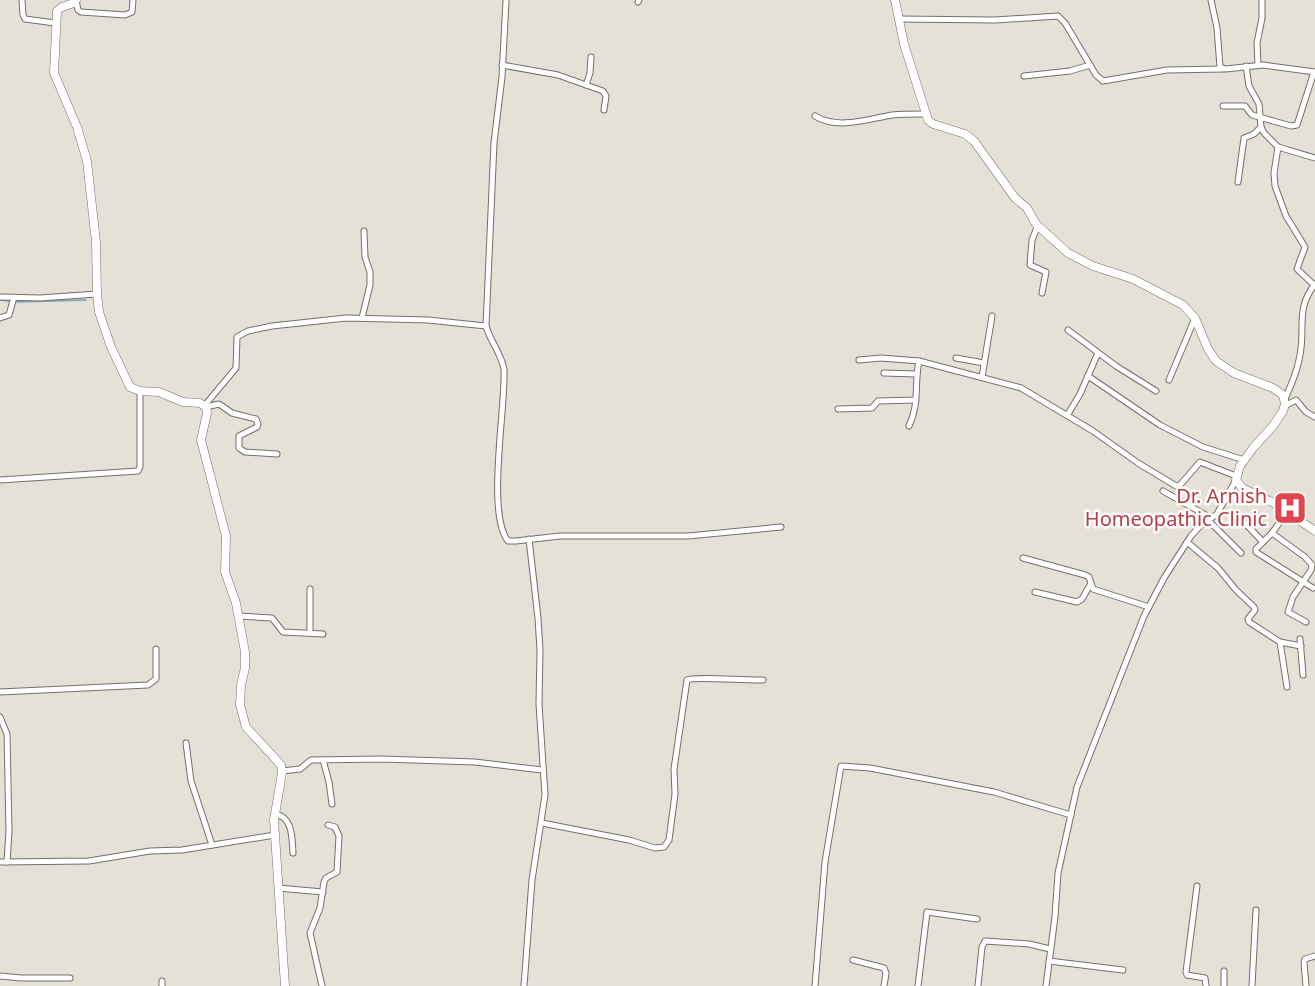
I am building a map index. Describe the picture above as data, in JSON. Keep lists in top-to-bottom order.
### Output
{
  "places": {
    "hospital": ["Dr. Arnish Homeopathic Clinic"]
  }
}
